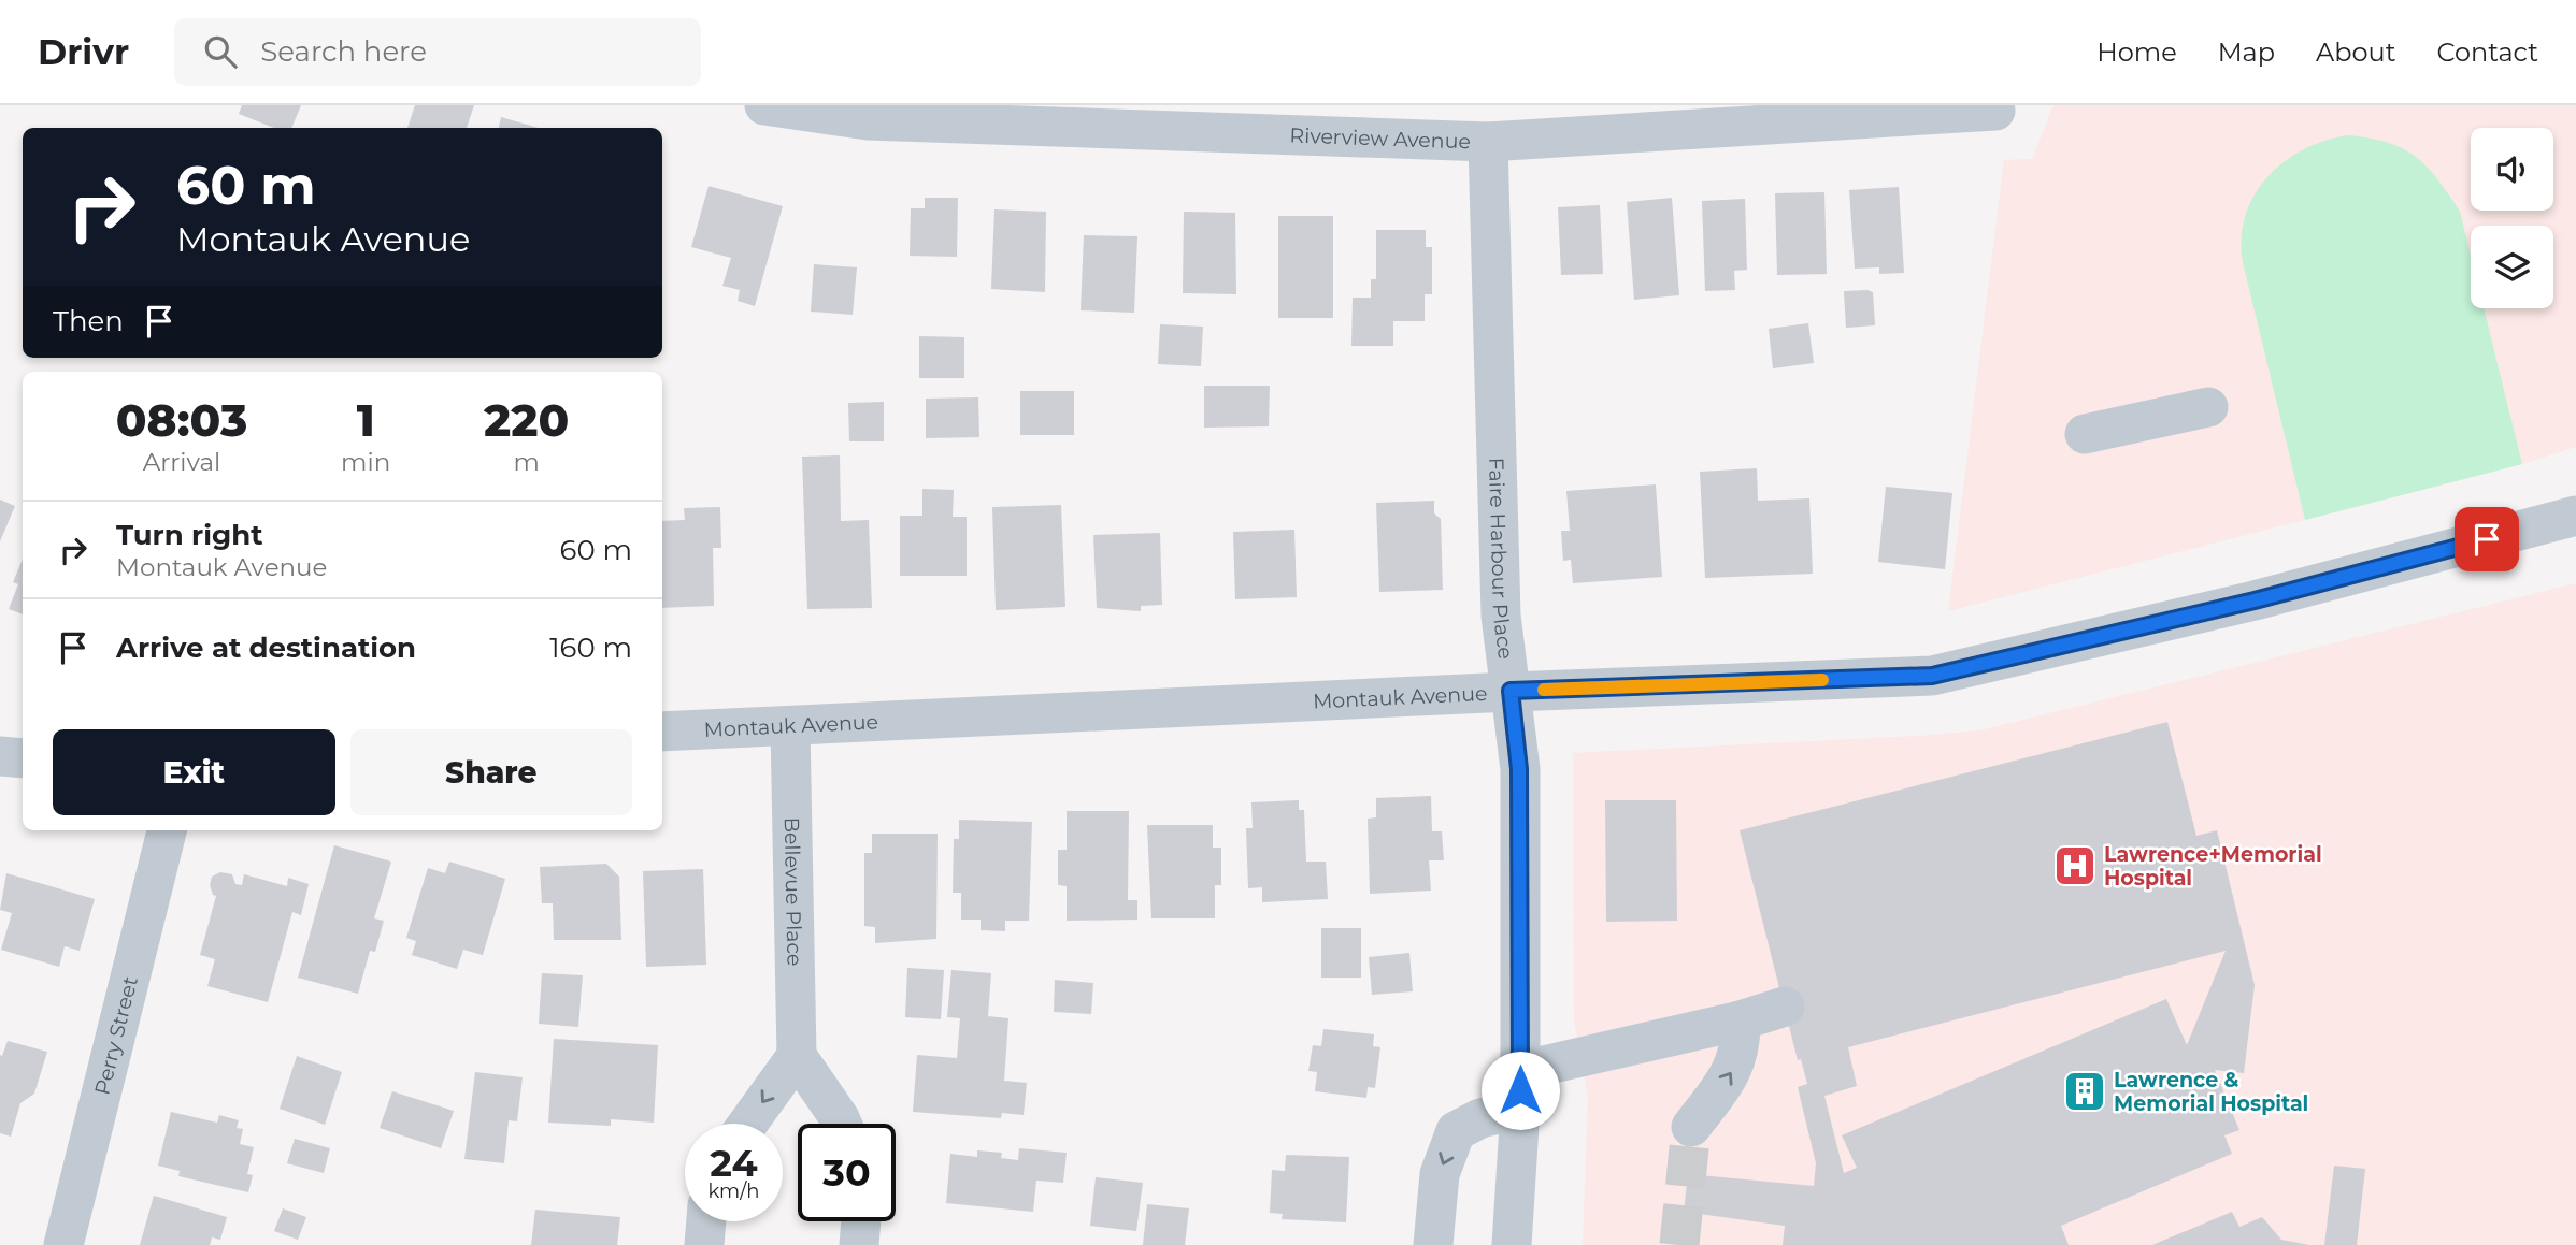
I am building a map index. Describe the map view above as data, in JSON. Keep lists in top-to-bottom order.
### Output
{
  "streets": {
    "street": [
      "Riverview Avenue",
      "Faire Harbour Place",
      "Montauk Avenue",
      "Bellevue Place",
      "Perry Street"
    ]
  },
  "crossings": [
    ["Riverview Avenue", "Faire Harbour Place"],
    ["Faire Harbour Place", "Montauk Avenue"],
    ["Montauk Avenue", "Bellevue Place"]
  ],
  "places": {
    "hospital": ["Lawrence+Memorial Hospital"],
    "building": ["Lawrence & Memorial Hospital"]
  },
  "page": {
    "header": "Drivr",
    "search": "Search here",
    "nav": [
      "Home",
      "Map",
      "About",
      "Contact"
    ],
    "turn": ["60 m", "Montauk Avenue"],
    "then": "Then",
    "eta": [
      "08:03",
      "Arrival",
      "1",
      "min",
      "220",
      "m"
    ],
    "list": [
      {
        "name": "Turn right",
        "note": "Montauk Avenue",
        "value": "60 m"
      },
      {
        "name": "Arrive at destination",
        "value": "160 m"
      }
    ],
    "buttons": ["Exit", "Share"],
    "speed": "24 km/h",
    "limit": "30"
  }
}
